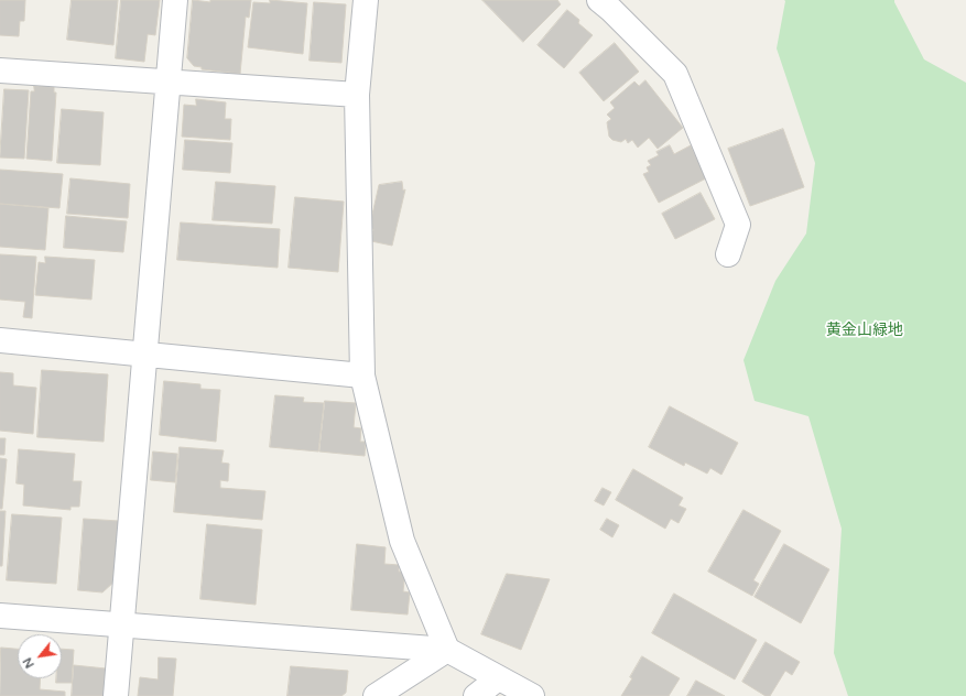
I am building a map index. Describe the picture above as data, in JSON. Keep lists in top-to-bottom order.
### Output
{
  "parks": ["黄金山緑地"],
  "north": "bottom left"
}
